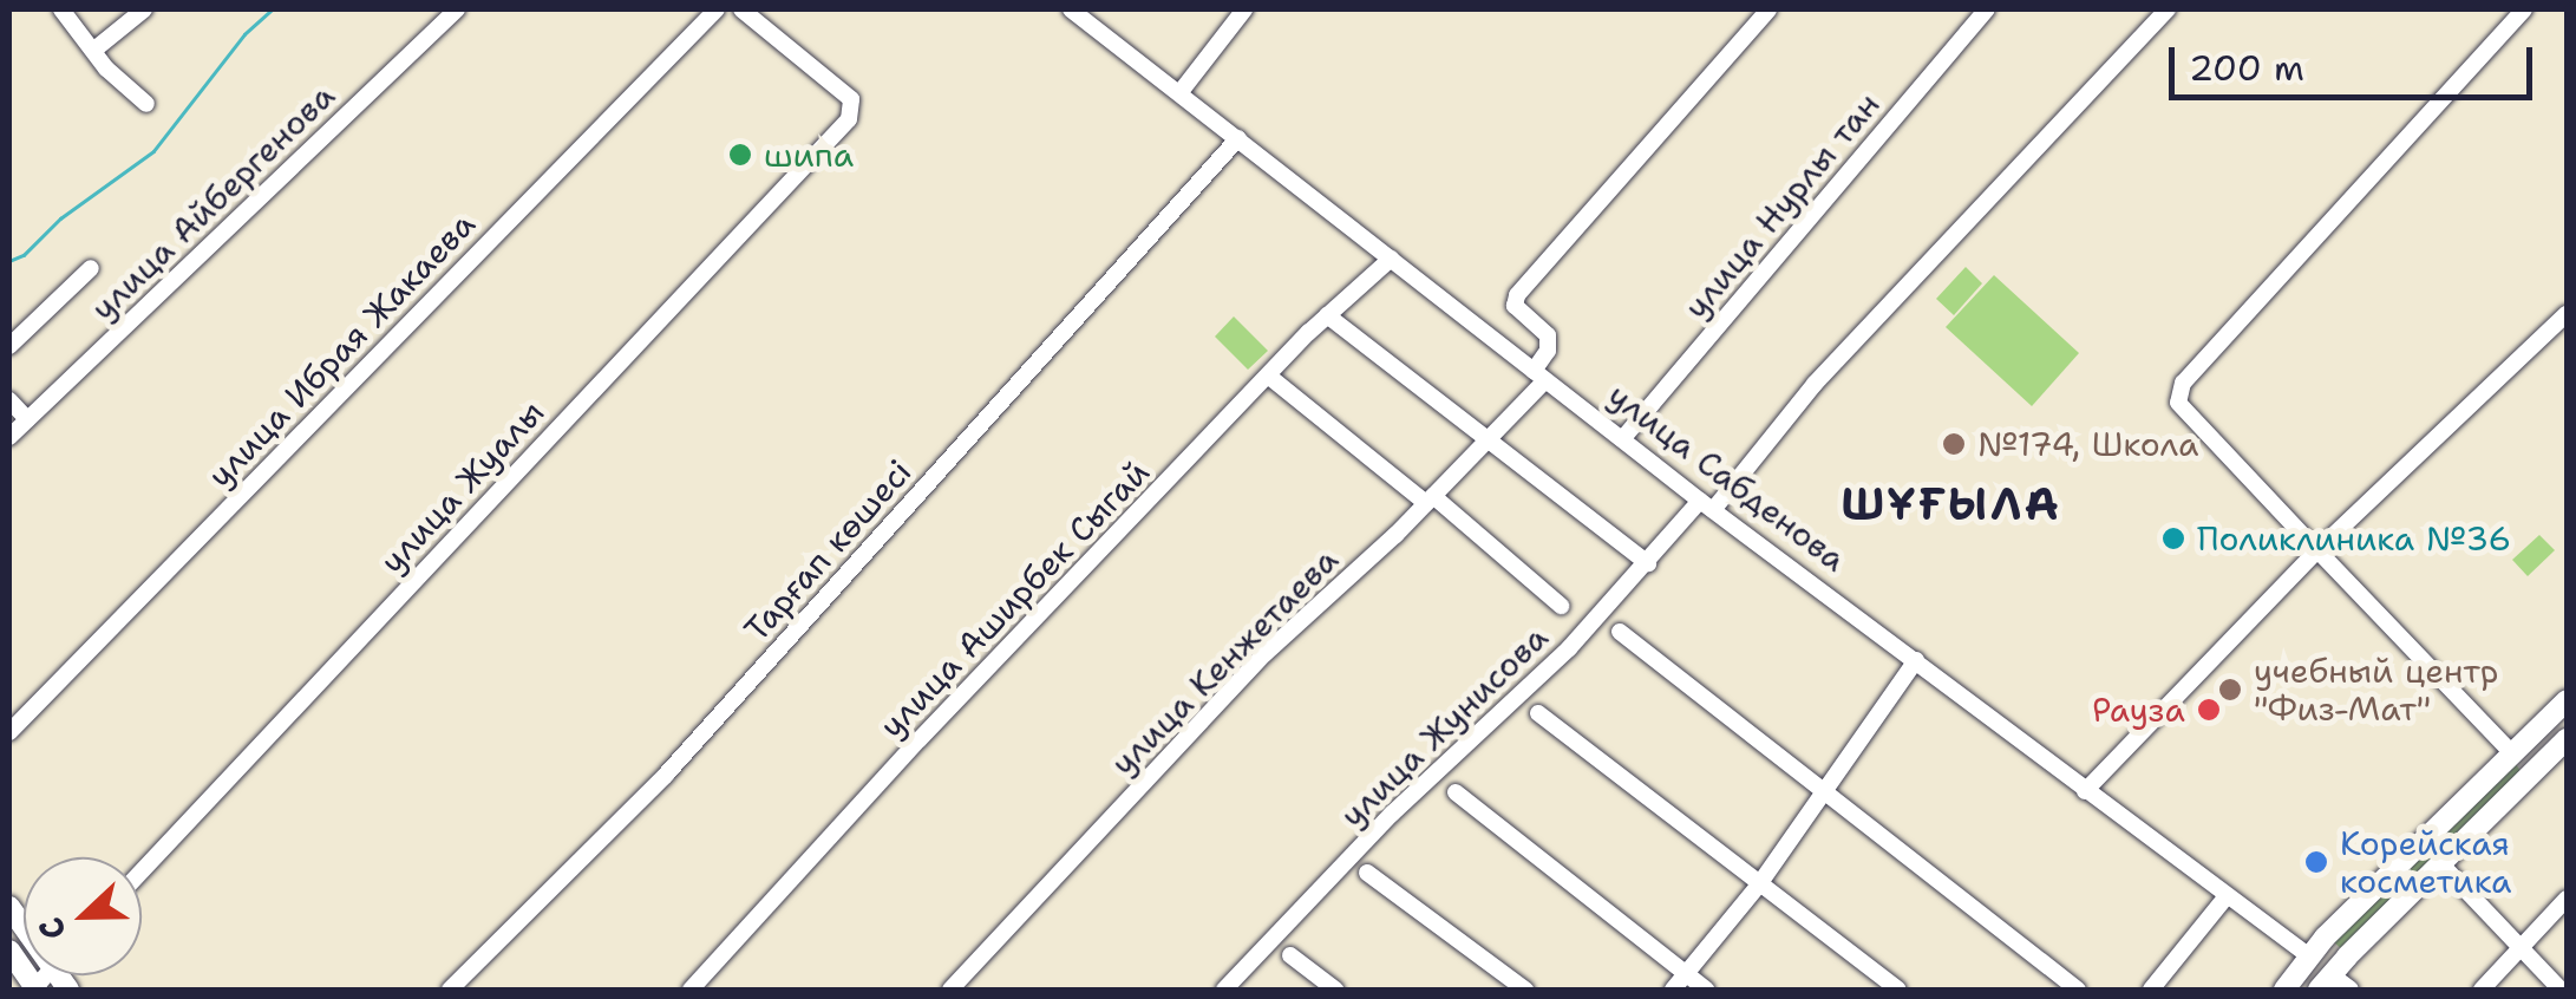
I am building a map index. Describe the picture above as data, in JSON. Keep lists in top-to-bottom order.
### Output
{
  "streets": {
    "main road": ["улица Сабденова"],
    "street": [
      "улица Айбергенова",
      "улица Нурлы тан",
      "улица Ибрая Жакаева",
      "улица Жуалы",
      "Тарғап көшесі",
      "улица Аширбек Сыгай",
      "улица Кенжетаева",
      "улица Жунисова"
    ]
  },
  "crossings": [
    ["улица Нурлы тан", "улица Сабденова"],
    ["улица Сабденова", "Тарғап көшесі"],
    ["улица Сабденова", "улица Аширбек Сыгай"],
    ["улица Сабденова", "улица Кенжетаева"],
    ["улица Сабденова", "улица Жунисова"]
  ],
  "districts": ["ШҰҒЫЛА"],
  "places": [
    "шипа",
    "№174, Школа",
    "Поликлиника №36",
    "учебный центр \"Физ-Мат\"",
    "Рауза",
    "Корейская косметика"
  ],
  "scale_bar": "200 m",
  "north": "left"
}
